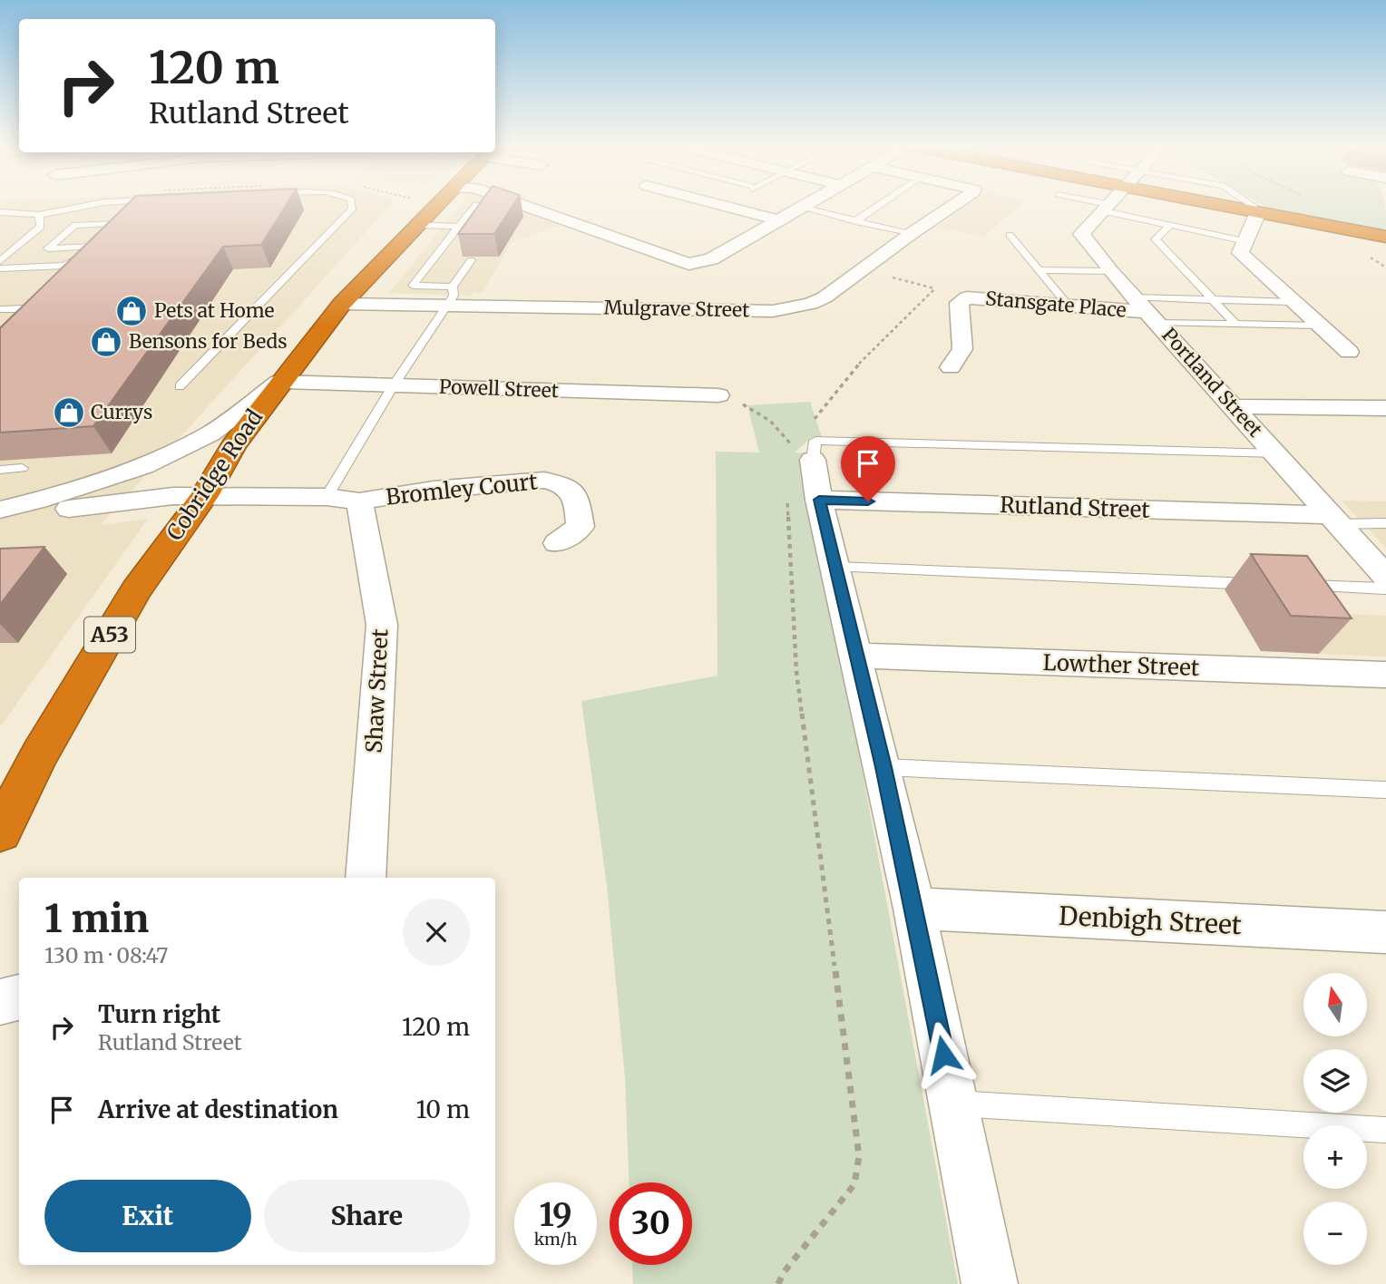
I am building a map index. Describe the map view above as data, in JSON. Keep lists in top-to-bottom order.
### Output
{
  "streets": {
    "highway": ["Cobridge Road", "A53"],
    "street": [
      "Stansgate Place",
      "Mulgrave Street",
      "Portland Street",
      "Powell Street",
      "Bromley Court",
      "Rutland Street",
      "Lowther Street",
      "Shaw Street",
      "Denbigh Street"
    ]
  },
  "crossings": [
    ["Stansgate Place", "Portland Street"],
    ["Mulgrave Street", "Cobridge Road"],
    ["Portland Street", "Rutland Street"],
    ["Powell Street", "Cobridge Road"],
    ["Bromley Court", "Shaw Street"]
  ],
  "places": {
    "shop": ["Pets at Home", "Bensons for Beds", "Currys"]
  },
  "north": "top",
  "page": {
    "turn": ["120 m", "Rutland Street"],
    "heading": ["1 min", "130 m · 08:47"],
    "map_buttons": ["+", "−"],
    "list": [
      {
        "name": "Turn right",
        "note": "Rutland Street",
        "value": "120 m"
      },
      {
        "name": "Arrive at destination",
        "value": "10 m"
      }
    ],
    "buttons": ["Exit", "Share"],
    "speed": "19 km/h",
    "limit": "30"
  }
}
